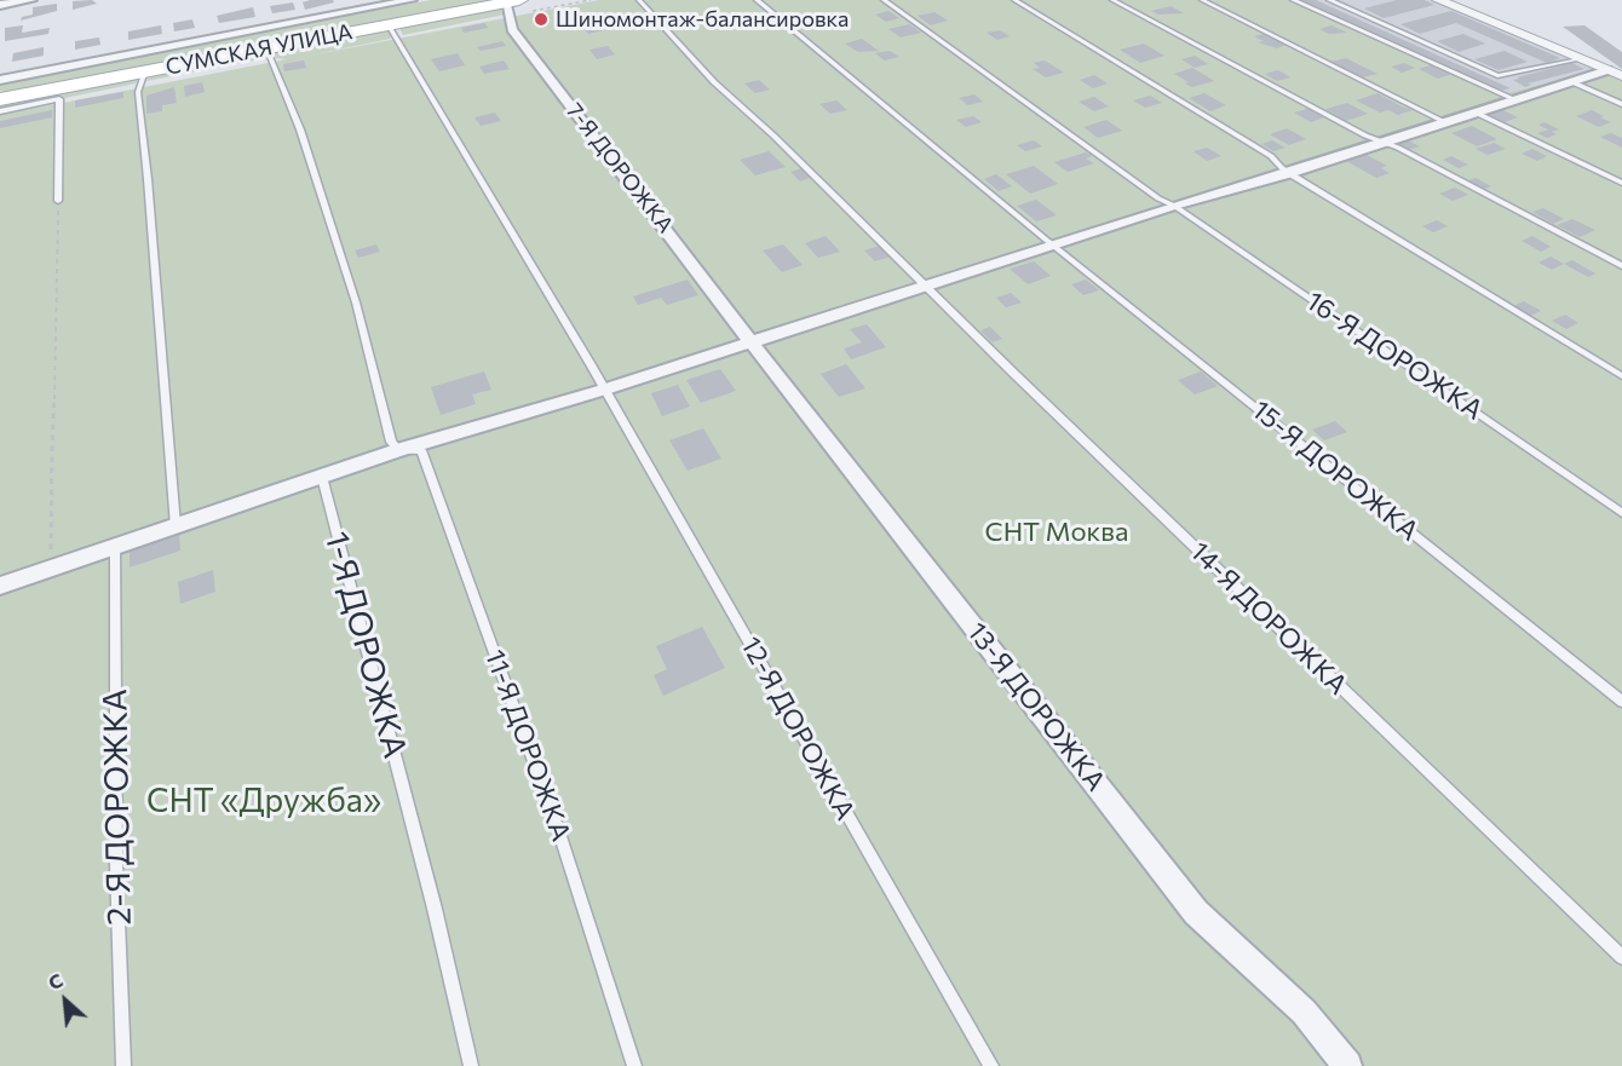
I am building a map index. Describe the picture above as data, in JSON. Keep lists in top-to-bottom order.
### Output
{
  "streets": {
    "main road": ["СУМСКАЯ УЛИЦА"],
    "street": ["7-Я ДОРОЖКА", "13-Я ДОРОЖКА"],
    "lane": [
      "16-Я ДОРОЖКА",
      "15-Я ДОРОЖКА",
      "14-Я ДОРОЖКА",
      "1-Я ДОРОЖКА",
      "12-Я ДОРОЖКА",
      "11-Я ДОРОЖКА",
      "2-Я ДОРОЖКА"
    ]
  },
  "crossings": [
    ["СУМСКАЯ УЛИЦА", "7-Я ДОРОЖКА"],
    ["СУМСКАЯ УЛИЦА", "12-Я ДОРОЖКА"],
    ["7-Я ДОРОЖКА", "13-Я ДОРОЖКА"]
  ],
  "parks": ["СНТ Моква", "СНТ «Дружба»"],
  "places": ["Шиномонтаж-балансировка"],
  "north": "top left"
}
